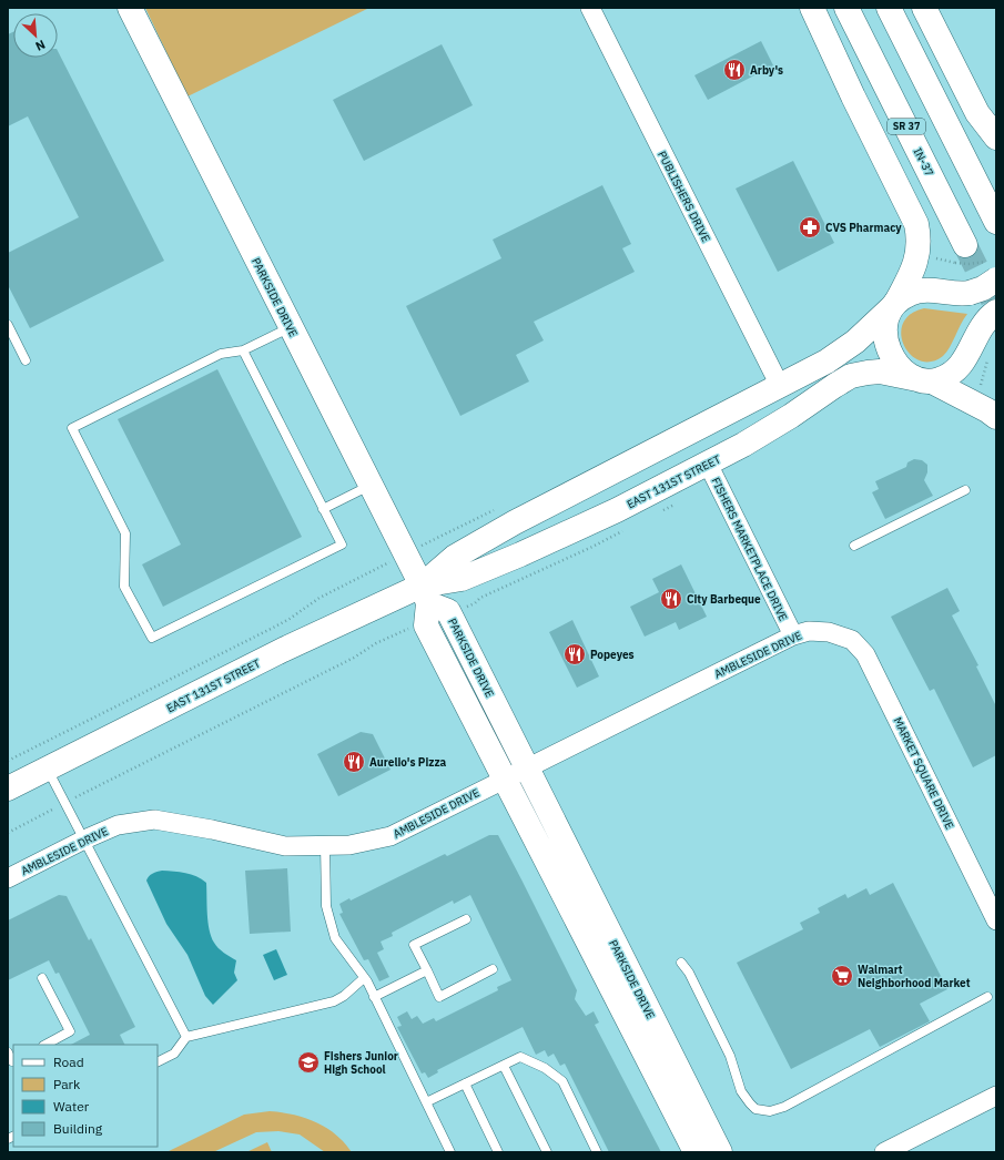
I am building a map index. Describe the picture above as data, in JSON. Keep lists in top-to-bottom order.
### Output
{
  "streets": {
    "main road": [
      "SR 37",
      "IN-37",
      "PARKSIDE DRIVE",
      "EAST 131ST STREET"
    ],
    "street": [
      "PUBLISHERS DRIVE",
      "FISHERS MARKETPLACE DRIVE",
      "AMBLESIDE DRIVE",
      "MARKET SQUARE DRIVE"
    ]
  },
  "crossings": [
    ["PUBLISHERS DRIVE", "EAST 131ST STREET"],
    ["PARKSIDE DRIVE", "EAST 131ST STREET"],
    ["PARKSIDE DRIVE", "AMBLESIDE DRIVE"],
    ["EAST 131ST STREET", "FISHERS MARKETPLACE DRIVE"],
    ["FISHERS MARKETPLACE DRIVE", "AMBLESIDE DRIVE"],
    ["AMBLESIDE DRIVE", "MARKET SQUARE DRIVE"]
  ],
  "places": {
    "restaurant": [
      "Arby's",
      "City Barbeque",
      "Popeyes",
      "Aurelio's Pizza"
    ],
    "pharmacy": ["CVS Pharmacy"],
    "supermarket": ["Walmart Neighborhood Market"],
    "school or university": ["Fishers Junior High School"]
  },
  "legend": [
    "Road",
    "Park",
    "Water",
    "Building"
  ],
  "north": "bottom right"
}
